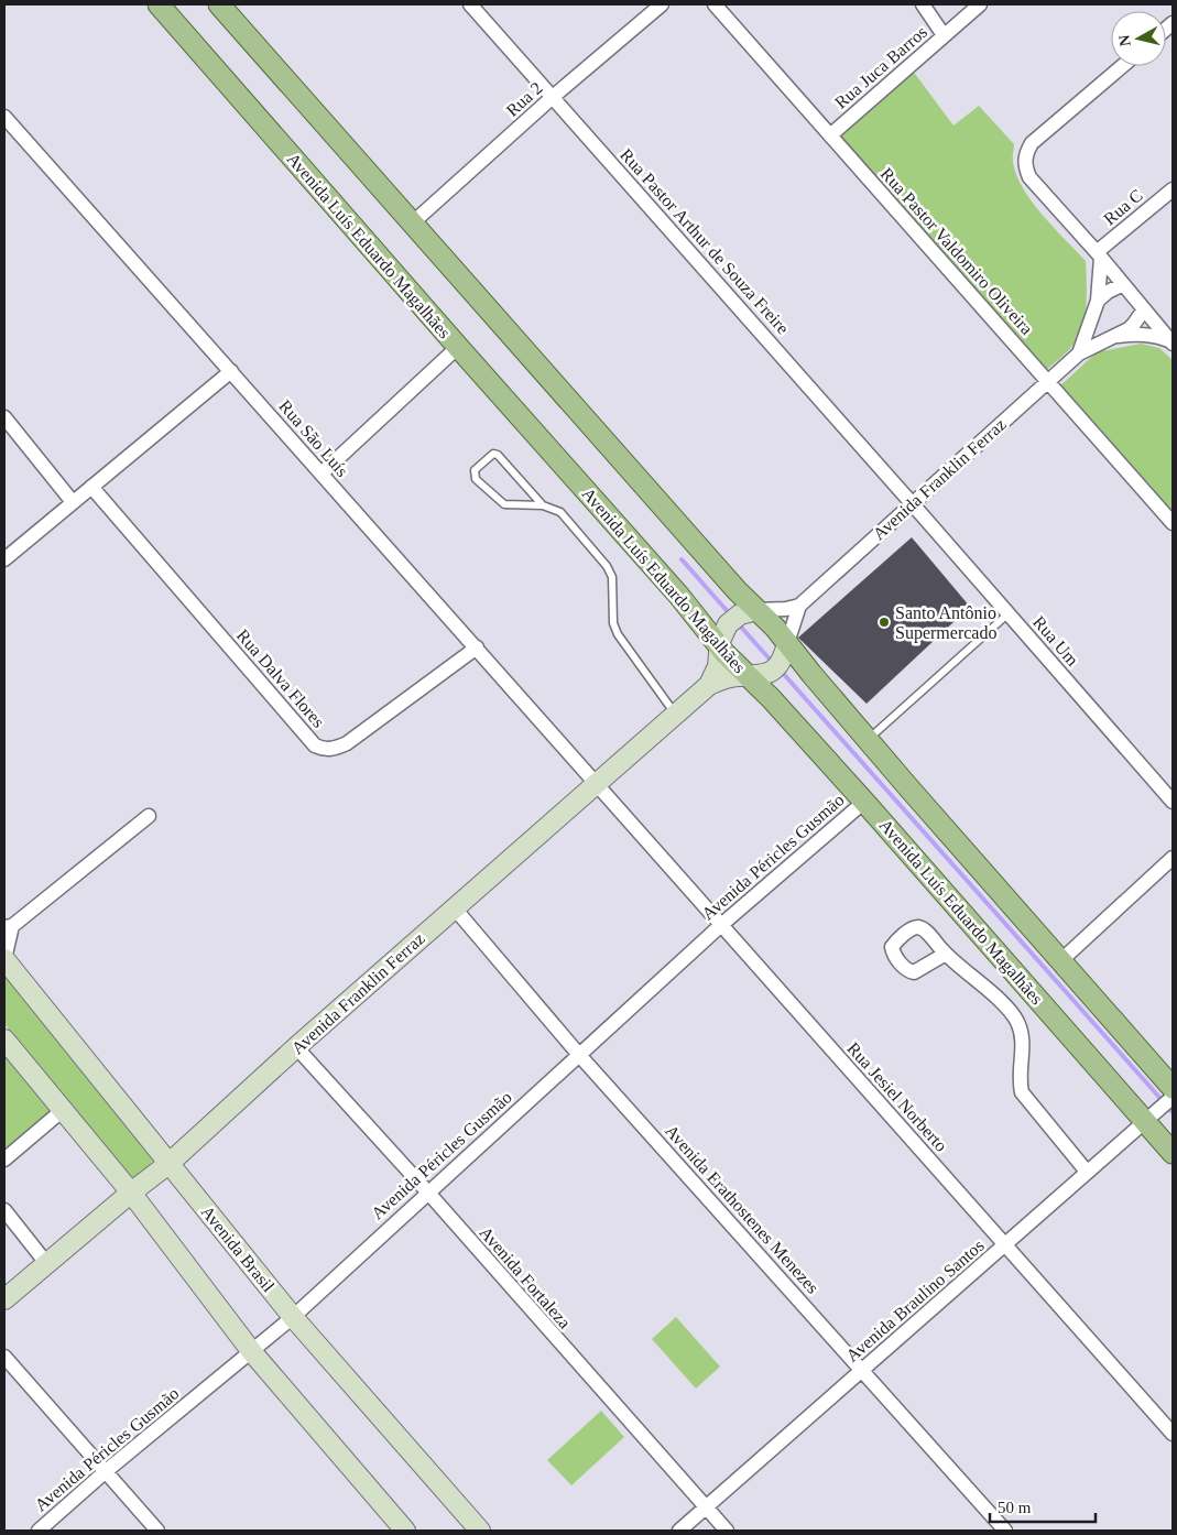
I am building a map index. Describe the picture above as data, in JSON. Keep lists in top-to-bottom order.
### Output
{
  "streets": {
    "main road": ["Avenida Luís Eduardo Magalhães", "Avenida Franklin Ferraz", "Avenida Brasil"],
    "street": [
      "Rua Juca Barros",
      "Rua 2",
      "Rua C",
      "Rua Pastor Arthur de Souza Freire",
      "Rua Pastor Valdomiro Oliveira",
      "Rua São Luís",
      "Rua Um",
      "Rua Dalva Flores",
      "Avenida Péricles Gusmão",
      "Rua Jesiel Norberto",
      "Avenida Erathostenes Menezes",
      "Avenida Fortaleza",
      "Avenida Braulino Santos"
    ]
  },
  "crossings": [
    ["Rua Juca Barros", "Rua Pastor Valdomiro Oliveira"],
    ["Rua 2", "Rua Pastor Arthur de Souza Freire"],
    ["Rua C", "Avenida Franklin Ferraz"],
    ["Rua Pastor Arthur de Souza Freire", "Avenida Franklin Ferraz"],
    ["Rua Pastor Arthur de Souza Freire", "Rua Um"],
    ["Avenida Luís Eduardo Magalhães", "Avenida Péricles Gusmão"],
    ["Avenida Luís Eduardo Magalhães", "Avenida Braulino Santos"],
    ["Rua Pastor Valdomiro Oliveira", "Avenida Franklin Ferraz"],
    ["Rua São Luís", "Avenida Franklin Ferraz"],
    ["Rua São Luís", "Rua Dalva Flores"],
    ["Rua São Luís", "Rua Jesiel Norberto"],
    ["Avenida Franklin Ferraz", "Rua Um"],
    ["Avenida Franklin Ferraz", "Rua Jesiel Norberto"],
    ["Avenida Franklin Ferraz", "Avenida Erathostenes Menezes"],
    ["Avenida Franklin Ferraz", "Avenida Brasil"],
    ["Avenida Franklin Ferraz", "Avenida Fortaleza"],
    ["Avenida Péricles Gusmão", "Rua Jesiel Norberto"],
    ["Avenida Péricles Gusmão", "Avenida Erathostenes Menezes"],
    ["Avenida Péricles Gusmão", "Avenida Brasil"],
    ["Avenida Péricles Gusmão", "Avenida Fortaleza"],
    ["Rua Jesiel Norberto", "Avenida Braulino Santos"],
    ["Avenida Erathostenes Menezes", "Avenida Braulino Santos"],
    ["Avenida Fortaleza", "Avenida Braulino Santos"]
  ],
  "places": ["Santo Antônio Supermercado"],
  "scale_bar": "50 m",
  "north": "left"
}
